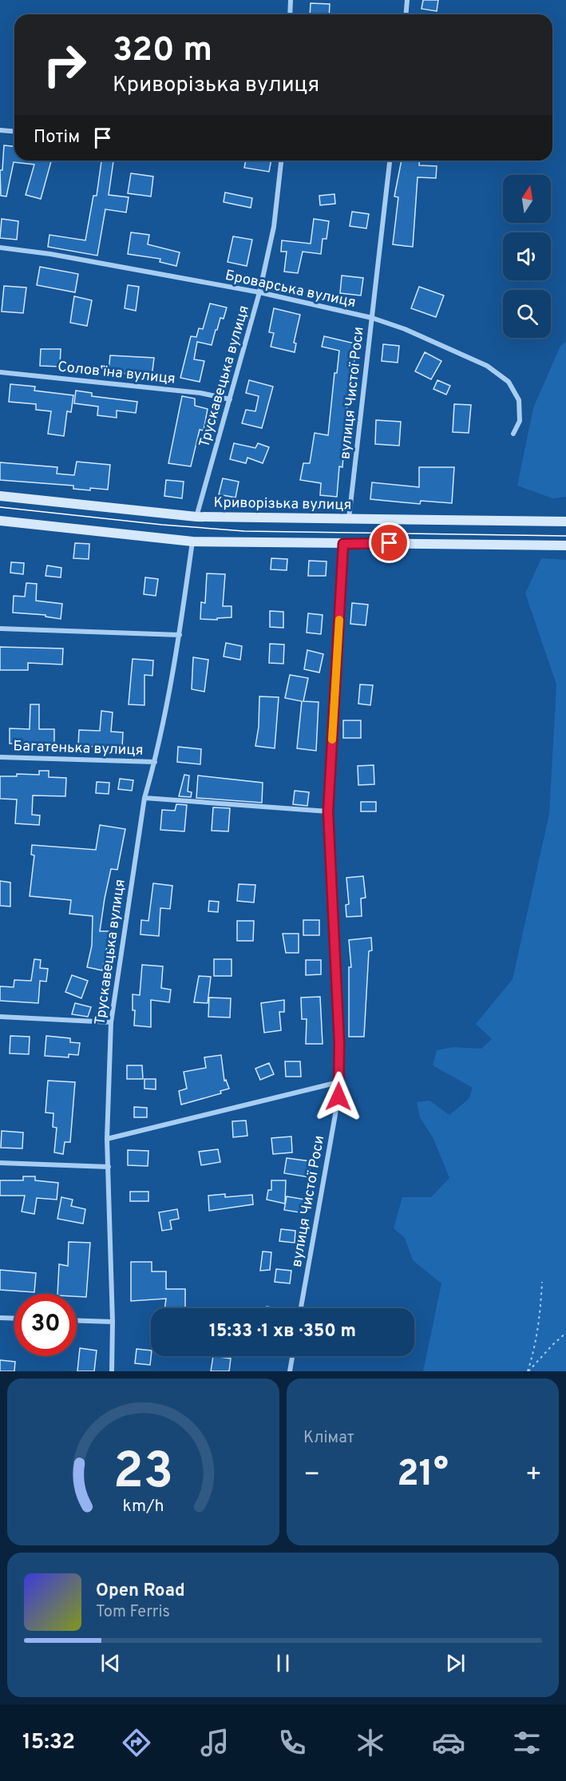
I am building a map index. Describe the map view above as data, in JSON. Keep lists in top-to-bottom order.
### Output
{
  "streets": {
    "main road": ["Криворізька вулиця"],
    "street": [
      "Броварська вулиця",
      "Соловʼїна вулиця",
      "Трускавецька вулиця",
      "вулиця Чистої Роси",
      "Багатенька вулиця"
    ]
  },
  "crossings": [
    ["Броварська вулиця", "Трускавецька вулиця"],
    ["Броварська вулиця", "вулиця Чистої Роси"],
    ["Соловʼїна вулиця", "Трускавецька вулиця"],
    ["Трускавецька вулиця", "Криворізька вулиця"],
    ["Трускавецька вулиця", "Багатенька вулиця"],
    ["вулиця Чистої Роси", "Криворізька вулиця"]
  ],
  "north": "top",
  "page": {
    "turn": ["320 m", "Криворізька вулиця"],
    "then": "Потім",
    "limit": "30",
    "trip": "15:33 · 1 хв · 350 m",
    "tile": "Клімат",
    "heat": ["−", "21°", "+"],
    "song": ["Open Road", "Tom Ferris"],
    "tabs": "15:32",
    "gauge": ["23", "km/h"]
  }
}
